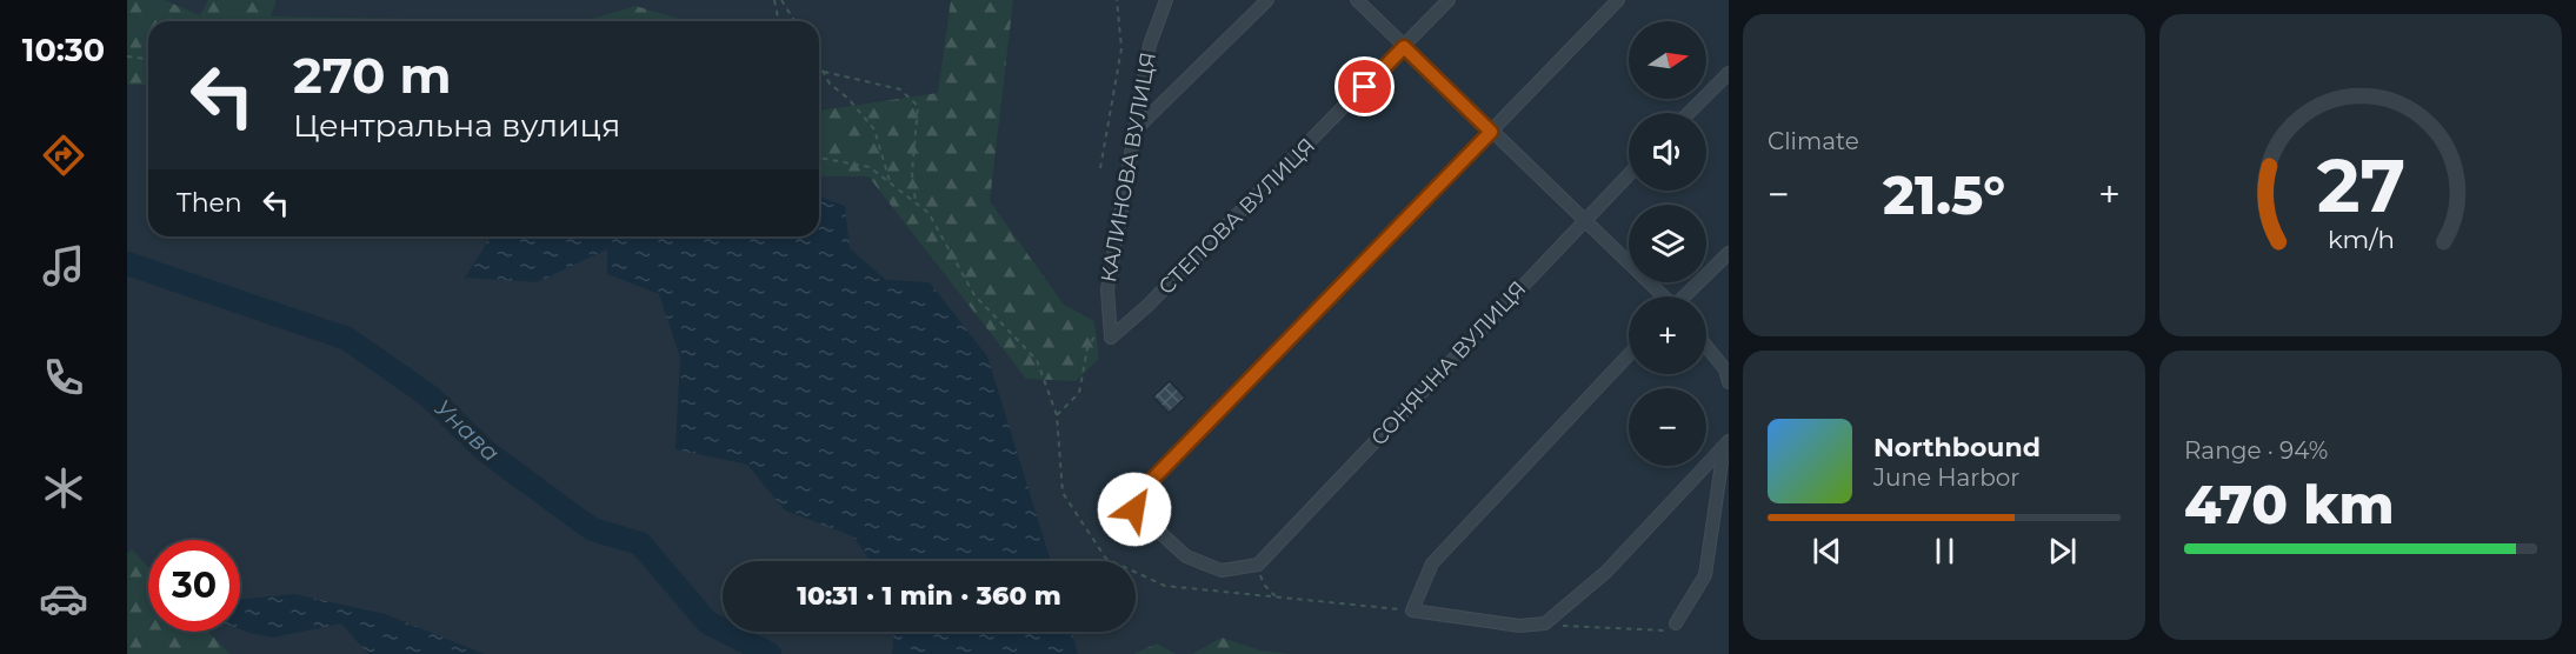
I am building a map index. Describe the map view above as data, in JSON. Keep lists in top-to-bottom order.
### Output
{
  "streets": {
    "street": ["КАЛИНОВА ВУЛИЦЯ", "СТЕПОВА ВУЛИЦЯ", "СОНЯЧНА ВУЛИЦЯ"]
  },
  "crossings": [
    ["КАЛИНОВА ВУЛИЦЯ", "СТЕПОВА ВУЛИЦЯ"]
  ],
  "water": ["Унава"],
  "north": "right",
  "page": {
    "tabs": "10:30",
    "tile": [
      "Climate",
      ["Range · 94%", "470 km"]
    ],
    "map_buttons": ["+", "−"],
    "turn": ["270 m", "Центральна вулиця"],
    "heat": ["−", "21.5°", "+"],
    "then": "Then",
    "song": ["Northbound", "June Harbor"],
    "limit": "30",
    "trip": "10:31 · 1 min · 360 m",
    "gauge": ["27", "km/h"]
  }
}
